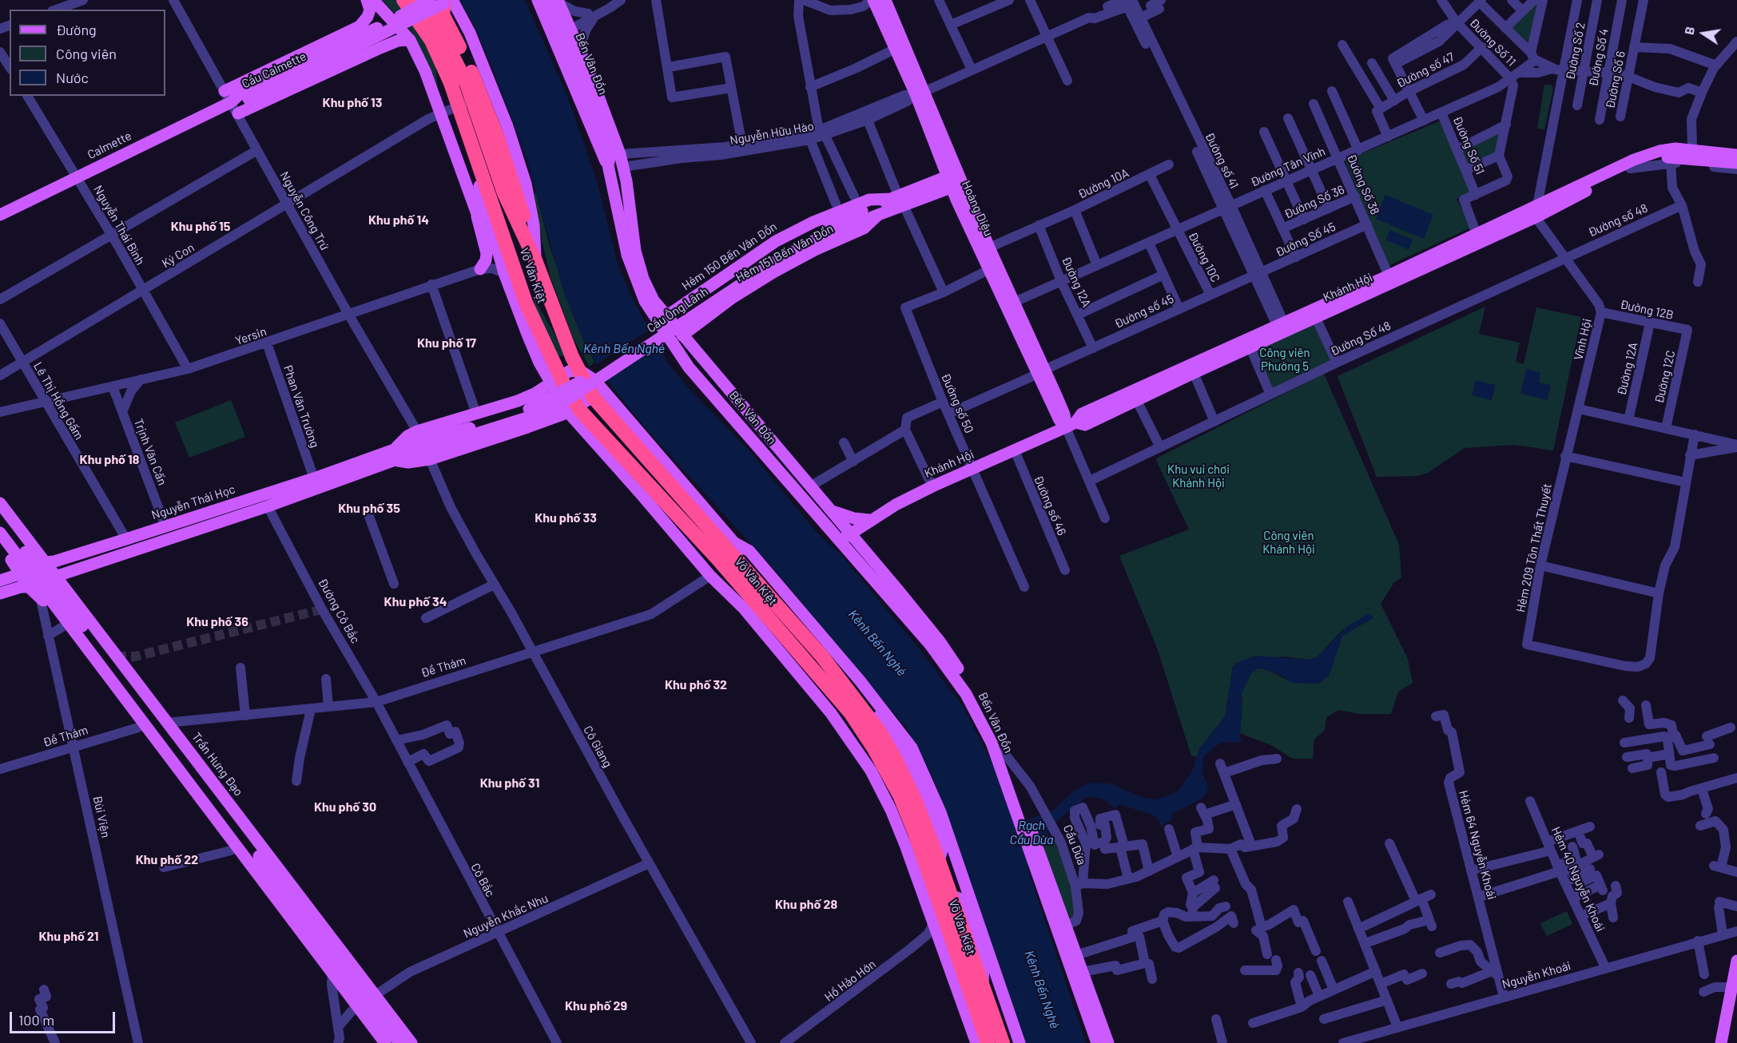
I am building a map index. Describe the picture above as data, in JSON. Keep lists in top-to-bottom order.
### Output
{
  "streets": {
    "highway": ["Võ Văn Kiệt"],
    "main road": [
      "Bến Vân Đồn",
      "Cầu Calmette",
      "Calmette",
      "Hoàng Diệu",
      "Hẻm 151 Bến Vân Đồn",
      "Hẻm 150 Bến Vân Đồn",
      "Khánh Hội",
      "Cầu Ông Lãnh",
      "Nguyễn Thái Học",
      "Trần Hưng Đạo"
    ],
    "street": [
      "Đường Số 11",
      "Đường Số 2",
      "Đường Số 4",
      "Đường số 47",
      "Đường Số 6",
      "Nguyễn Hữu Hào",
      "Đường Số 51",
      "Đường số 41",
      "Đường Tân Vĩnh",
      "Đường 10A",
      "Đường Số 38",
      "Đường Số 36",
      "Nguyễn Công Trứ",
      "Đường số 48",
      "Nguyễn Thái Bình",
      "Đường Số 45",
      "Ký Con",
      "Đường 10C",
      "Đường 12A",
      "Đường 12B",
      "Đường số 45",
      "Yersin",
      "Đường Số 48",
      "Vĩnh Hội",
      "Đường 12C",
      "Lê Thị Hồng Gấm",
      "Đường số 50",
      "Phan Văn Trường",
      "Trịnh Văn Cấn",
      "Đường số 46",
      "Hẻm 209 Tôn Thất Thuyết",
      "Đường Cô Bắc",
      "Ðề Thám",
      "Cô Giang",
      "Bùi Viện",
      "Cầu Dừa",
      "Hẻm 64 Nguyễn Khoái",
      "Hẻm 40 Nguyễn Khoái",
      "Cô Bắc",
      "Nguyễn Khắc Nhu",
      "Nguyễn Khoái",
      "Hồ Hảo Hớn"
    ]
  },
  "crossings": [
    ["Đường Số 11", "Đường số 47"],
    ["Đường Số 11", "Đường Tân Vĩnh"],
    ["Đường Số 2", "Đường Tân Vĩnh"],
    ["Đường Số 4", "Đường Tân Vĩnh"],
    ["Bến Vân Đồn", "Nguyễn Hữu Hào"],
    ["Bến Vân Đồn", "Hẻm 151 Bến Vân Đồn"],
    ["Bến Vân Đồn", "Hẻm 150 Bến Vân Đồn"],
    ["Bến Vân Đồn", "Khánh Hội"],
    ["Bến Vân Đồn", "Cầu Dừa"],
    ["Cầu Calmette", "Calmette"],
    ["Cầu Calmette", "Nguyễn Công Trứ"],
    ["Cầu Calmette", "Võ Văn Kiệt"],
    ["Đường Số 6", "Đường Tân Vĩnh"],
    ["Nguyễn Hữu Hào", "Đường số 41"],
    ["Nguyễn Hữu Hào", "Hoàng Diệu"],
    ["Calmette", "Nguyễn Công Trứ"],
    ["Calmette", "Nguyễn Thái Bình"],
    ["Đường Số 51", "Đường Tân Vĩnh"],
    ["Đường số 41", "Đường Tân Vĩnh"],
    ["Đường số 41", "Đường Số 45"],
    ["Đường số 41", "Khánh Hội"],
    ["Đường số 41", "Đường số 45"],
    ["Đường Tân Vĩnh", "Đường 10A"],
    ["Đường Tân Vĩnh", "Đường Số 38"],
    ["Đường Tân Vĩnh", "Hoàng Diệu"],
    ["Đường Tân Vĩnh", "Đường 10C"],
    ["Đường Tân Vĩnh", "Đường 12A"],
    ["Đường 10A", "Đường 10C"],
    ["Đường Số 38", "Đường Số 36"],
    ["Đường Số 38", "Đường Số 45"],
    ["Đường Số 38", "Khánh Hội"],
    ["Hoàng Diệu", "Khánh Hội"],
    ["Hoàng Diệu", "Cầu Ông Lãnh"],
    ["Hoàng Diệu", "Đường số 45"],
    ["Hoàng Diệu", "Đường Số 48"],
    ["Nguyễn Công Trứ", "Ký Con"],
    ["Nguyễn Công Trứ", "Yersin"],
    ["Nguyễn Công Trứ", "Nguyễn Thái Học"],
    ["Đường số 48", "Đường Số 48"],
    ["Đường số 48", "Vĩnh Hội"],
    ["Nguyễn Thái Bình", "Ký Con"],
    ["Nguyễn Thái Bình", "Yersin"],
    ["Đường Số 45", "Đường số 45"],
    ["Hẻm 151 Bến Vân Đồn", "Cầu Ông Lãnh"],
    ["Ký Con", "Võ Văn Kiệt"],
    ["Ký Con", "Lê Thị Hồng Gấm"],
    ["Hẻm 150 Bến Vân Đồn", "Cầu Ông Lãnh"],
    ["Đường 10C", "Đường số 45"],
    ["Võ Văn Kiệt", "Yersin"],
    ["Võ Văn Kiệt", "Nguyễn Thái Học"],
    ["Võ Văn Kiệt", "Ðề Thám"],
    ["Võ Văn Kiệt", "Hồ Hảo Hớn"],
    ["Đường 12A", "Đường 12B"],
    ["Đường 12A", "Đường số 45"],
    ["Khánh Hội", "Vĩnh Hội"],
    ["Khánh Hội", "Đường số 50"],
    ["Khánh Hội", "Đường số 46"],
    ["Cầu Ông Lãnh", "Nguyễn Thái Học"],
    ["Đường 12B", "Vĩnh Hội"],
    ["Đường 12B", "Đường 12C"],
    ["Yersin", "Lê Thị Hồng Gấm"],
    ["Yersin", "Phan Văn Trường"],
    ["Yersin", "Trịnh Văn Cấn"],
    ["Đường Số 48", "Vĩnh Hội"],
    ["Vĩnh Hội", "Hẻm 209 Tôn Thất Thuyết"],
    ["Lê Thị Hồng Gấm", "Nguyễn Thái Học"],
    ["Phan Văn Trường", "Nguyễn Thái Học"],
    ["Trịnh Văn Cấn", "Nguyễn Thái Học"],
    ["Nguyễn Thái Học", "Đường Cô Bắc"],
    ["Nguyễn Thái Học", "Cô Giang"],
    ["Nguyễn Thái Học", "Trần Hưng Đạo"],
    ["Đường Cô Bắc", "Ðề Thám"],
    ["Đường Cô Bắc", "Cô Bắc"],
    ["Ðề Thám", "Cô Giang"],
    ["Ðề Thám", "Trần Hưng Đạo"],
    ["Ðề Thám", "Bùi Viện"],
    ["Cô Giang", "Nguyễn Khắc Nhu"],
    ["Trần Hưng Đạo", "Bùi Viện"],
    ["Trần Hưng Đạo", "Nguyễn Khắc Nhu"],
    ["Hẻm 64 Nguyễn Khoái", "Nguyễn Khoái"],
    ["Hẻm 40 Nguyễn Khoái", "Nguyễn Khoái"],
    ["Cô Bắc", "Nguyễn Khắc Nhu"]
  ],
  "districts": [
    "Khu phố 13",
    "Khu phố 14",
    "Khu phố 15",
    "Khu phố 17",
    "Khu phố 18",
    "Khu phố 35",
    "Khu phố 33",
    "Khu phố 34",
    "Khu phố 36",
    "Khu phố 32",
    "Khu phố 31",
    "Khu phố 30",
    "Khu phố 22",
    "Khu phố 28",
    "Khu phố 21",
    "Khu phố 29"
  ],
  "water": ["Kênh Bến Nghé", "Rạch Cầu Dừa"],
  "parks": ["Công viên Phường 5", "Khu vui chơi Khánh Hội", "Công viên Khánh Hội"],
  "legend": ["Đường", "Công viên", "Nước"],
  "scale_bar": "100 m",
  "north": "left"
}
